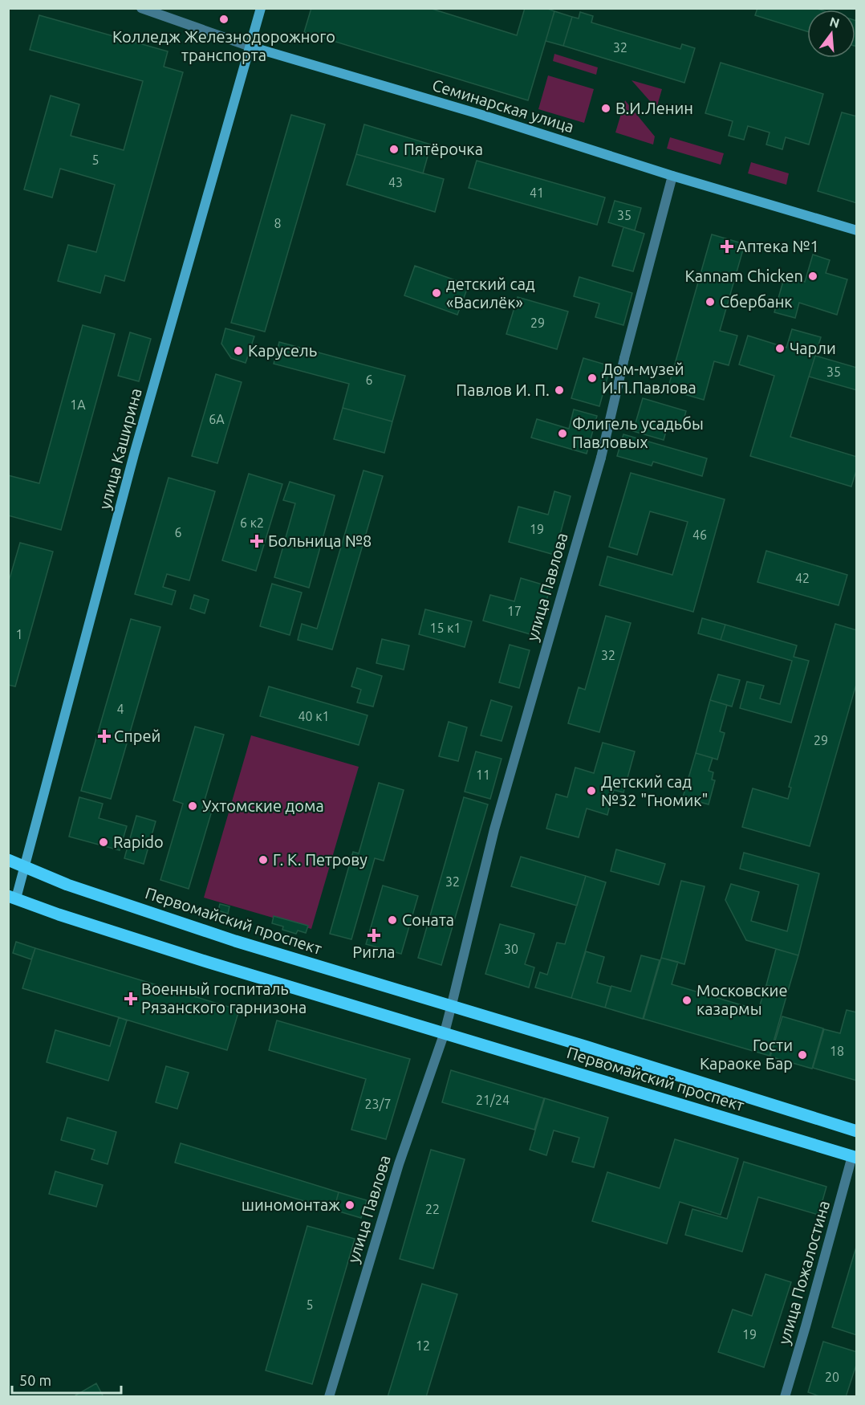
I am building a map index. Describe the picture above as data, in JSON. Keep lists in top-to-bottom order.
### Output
{
  "streets": {
    "main road": ["Семинарская улица", "улица Каширина", "Первомайский проспект"],
    "street": ["улица Павлова", "улица Пожалостина"]
  },
  "crossings": [
    ["Семинарская улица", "улица Каширина"],
    ["Семинарская улица", "улица Павлова"],
    ["улица Каширина", "Первомайский проспект"],
    ["улица Павлова", "Первомайский проспект"],
    ["Первомайский проспект", "улица Пожалостина"]
  ],
  "places": {
    "other": [
      "Колледж Железнодорожного транспорта",
      "В.И.Ленин",
      "Пятёрочка",
      "Kannam Chicken",
      "детский сад «Василёк»",
      "Сбербанк",
      "Чарли",
      "Карусель",
      "Дом-музей И.П.Павлова",
      "Павлов И. П.",
      "Флигель усадьбы Павловых",
      "Детский сад №32 \"Гномик\"",
      "Ухтомские дома",
      "Rapido",
      "Г. К. Петрову",
      "Соната",
      "Московские казармы",
      "Гости Караоке Бар",
      "шиномонтаж"
    ],
    "health": [
      "Аптека №1",
      "Больница №8",
      "Спрей",
      "Ригла",
      "Военный госпиталь Рязанского гарнизона"
    ]
  },
  "house_numbers": [
    "32",
    "5",
    "43",
    "41",
    "35",
    "8",
    "29",
    "35",
    "6",
    "1А",
    "6А",
    "6 к2",
    "19",
    "6",
    "46",
    "42",
    "17",
    "15 к1",
    "1",
    "32",
    "4",
    "40 к1",
    "29",
    "11",
    "32",
    "30",
    "18",
    "21/24",
    "23/7",
    "22",
    "5",
    "19",
    "12",
    "20"
  ],
  "scale_bar": "50 m",
  "north": "top"
}
